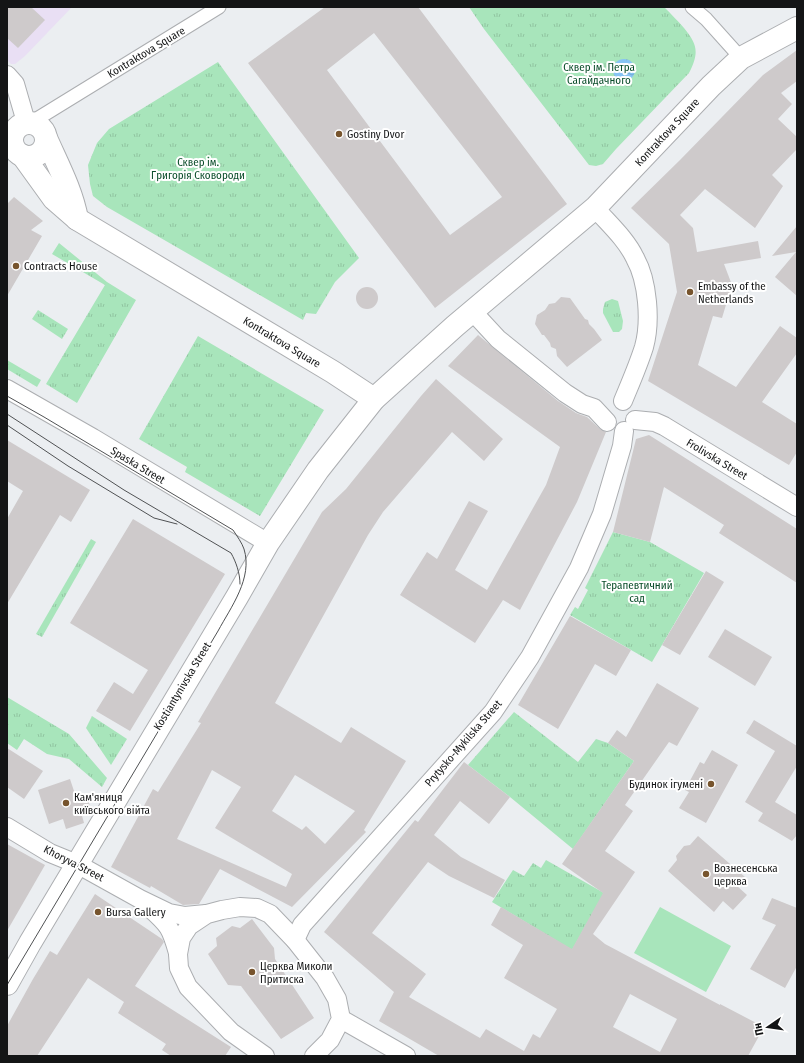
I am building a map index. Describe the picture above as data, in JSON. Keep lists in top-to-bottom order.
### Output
{
  "streets": {
    "street": [
      "Kontraktova Square",
      "Frolivska Street",
      "Spaska Street",
      "Kostiantynivska Street",
      "Prytysko-Mykilska Street",
      "Khoryva Street"
    ]
  },
  "crossings": [
    ["Kontraktova Square", "Kostiantynivska Street"],
    ["Frolivska Street", "Prytysko-Mykilska Street"],
    ["Spaska Street", "Kostiantynivska Street"],
    ["Kostiantynivska Street", "Khoryva Street"]
  ],
  "parks": ["Сквер ім. Петра Сагайдачного", "Сквер ім. Григорія Сковороди", "Терапевтичний сад"],
  "places": [
    "Gostiny Dvor",
    "Contracts House",
    "Embassy of the Netherlands",
    "Будинок ігумені",
    "Кам'яниця київського війта",
    "Вознесенська церква",
    "Bursa Gallery",
    "Церква Миколи Притиска"
  ],
  "north": "left"
}
